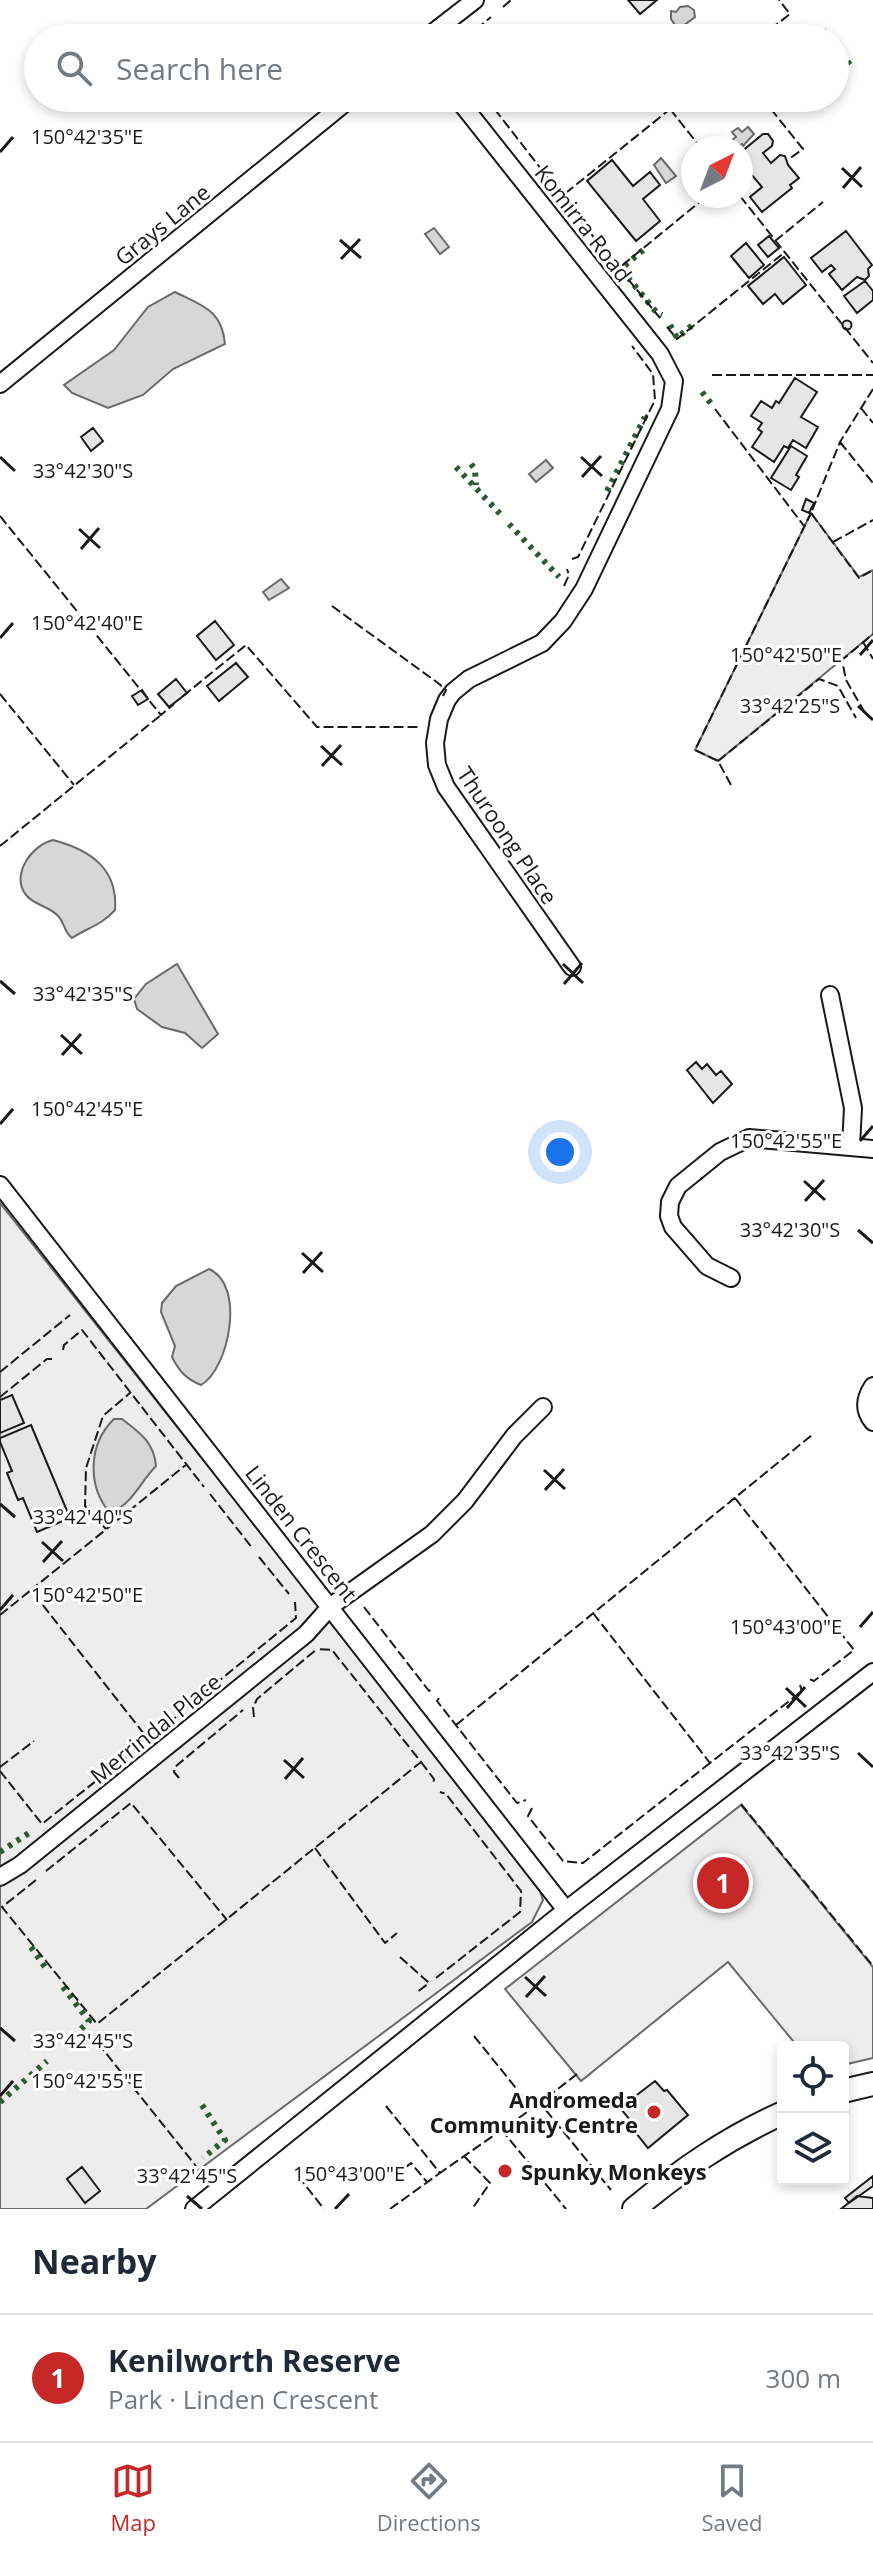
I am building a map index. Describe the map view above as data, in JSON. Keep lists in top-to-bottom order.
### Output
{
  "streets": {
    "street": [
      "Komirra Road",
      "Grays Lane",
      "Thuroong Place",
      "Linden Crescent",
      "Merrindal Place"
    ]
  },
  "crossings": [
    ["Komirra Road", "Thuroong Place"],
    ["Linden Crescent", "Merrindal Place"]
  ],
  "places": ["Andromeda Community Centre", "Spunky Monkeys"],
  "north": "top right",
  "page": {
    "search": "Search here",
    "pins": "1",
    "heading": "Nearby",
    "list": [
      {
        "mark": "1",
        "name": "Kenilworth Reserve",
        "note": "Park · Linden Crescent",
        "value": "300 m"
      }
    ],
    "nav": ["Map", "Directions", "Saved"]
  },
  "coordinates": [
    "150°42'35\"E",
    "33°42'30\"S",
    "150°42'40\"E",
    "150°42'50\"E",
    "33°42'25\"S",
    "33°42'35\"S",
    "150°42'45\"E",
    "150°42'55\"E",
    "33°42'40\"S",
    "150°43'00\"E",
    "33°42'45\"S"
  ]
}
